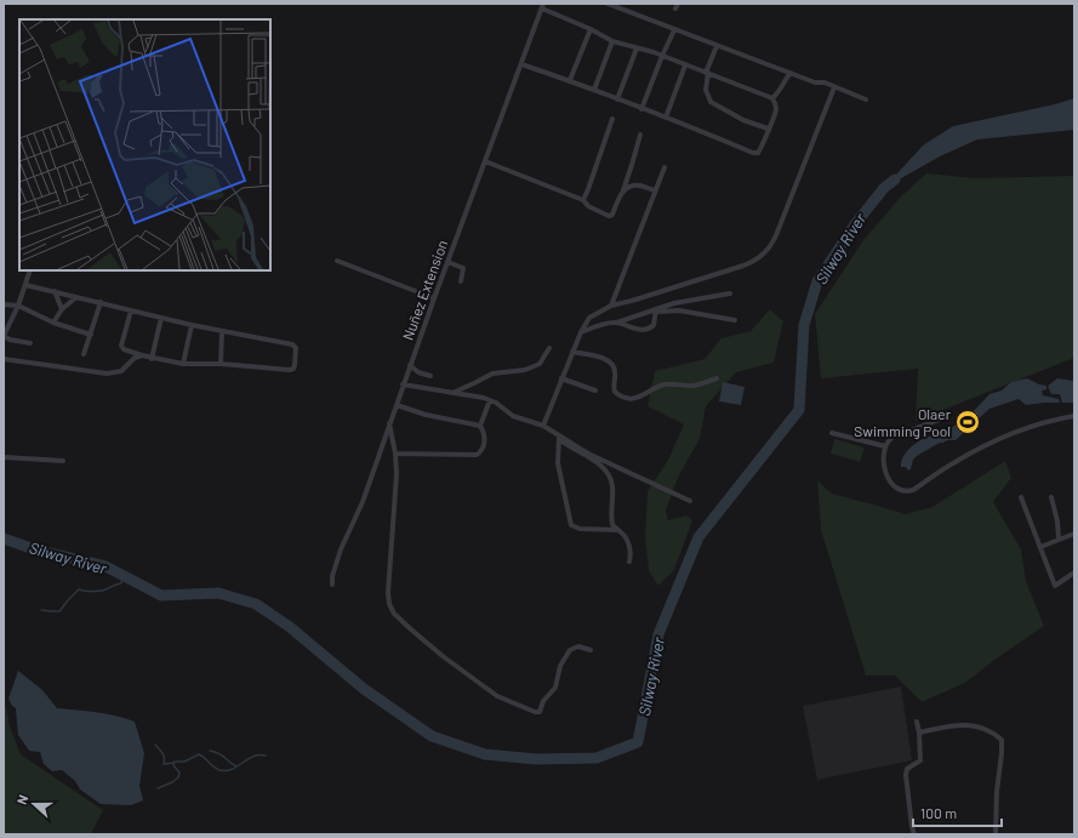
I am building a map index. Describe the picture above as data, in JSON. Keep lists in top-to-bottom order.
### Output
{
  "streets": {
    "street": ["Nuñez Extension"]
  },
  "water": ["Silway River"],
  "places": {
    "sports": ["Olaer Swimming Pool"]
  },
  "scale_bar": "100 m",
  "north": "left"
}
